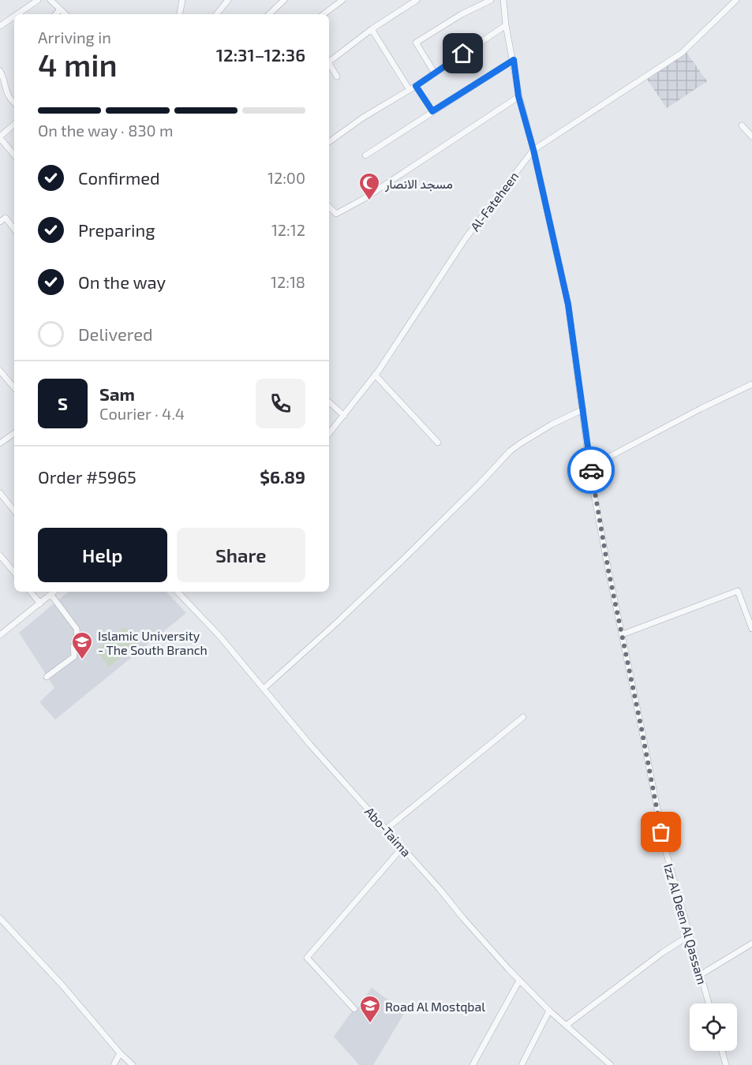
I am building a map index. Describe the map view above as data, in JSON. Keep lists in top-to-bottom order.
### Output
{
  "streets": {
    "street": ["Al-Fateheen", "Abo-Taima", "Izz Al Deen Al Qassam"]
  },
  "crossings": [
    ["Al-Fateheen", "Izz Al Deen Al Qassam"]
  ],
  "places": {
    "mosque": ["مسجد الانصار"],
    "school or university": ["Islamic University - The South Branch", "Road Al Mostqbal"]
  },
  "page": {
    "heading": ["4 min", "Arriving in", "12:31–12:36"],
    "panel": [
      "Sam",
      "Courier · 4.4",
      "Order #5965",
      "$6.89"
    ],
    "bar": "On the way · 830 m",
    "list": [
      ["Confirmed", "12:00"],
      ["Preparing", "12:12"],
      ["On the way", "12:18"],
      "Delivered"
    ],
    "round": "S",
    "buttons": ["Help", "Share"]
  }
}
